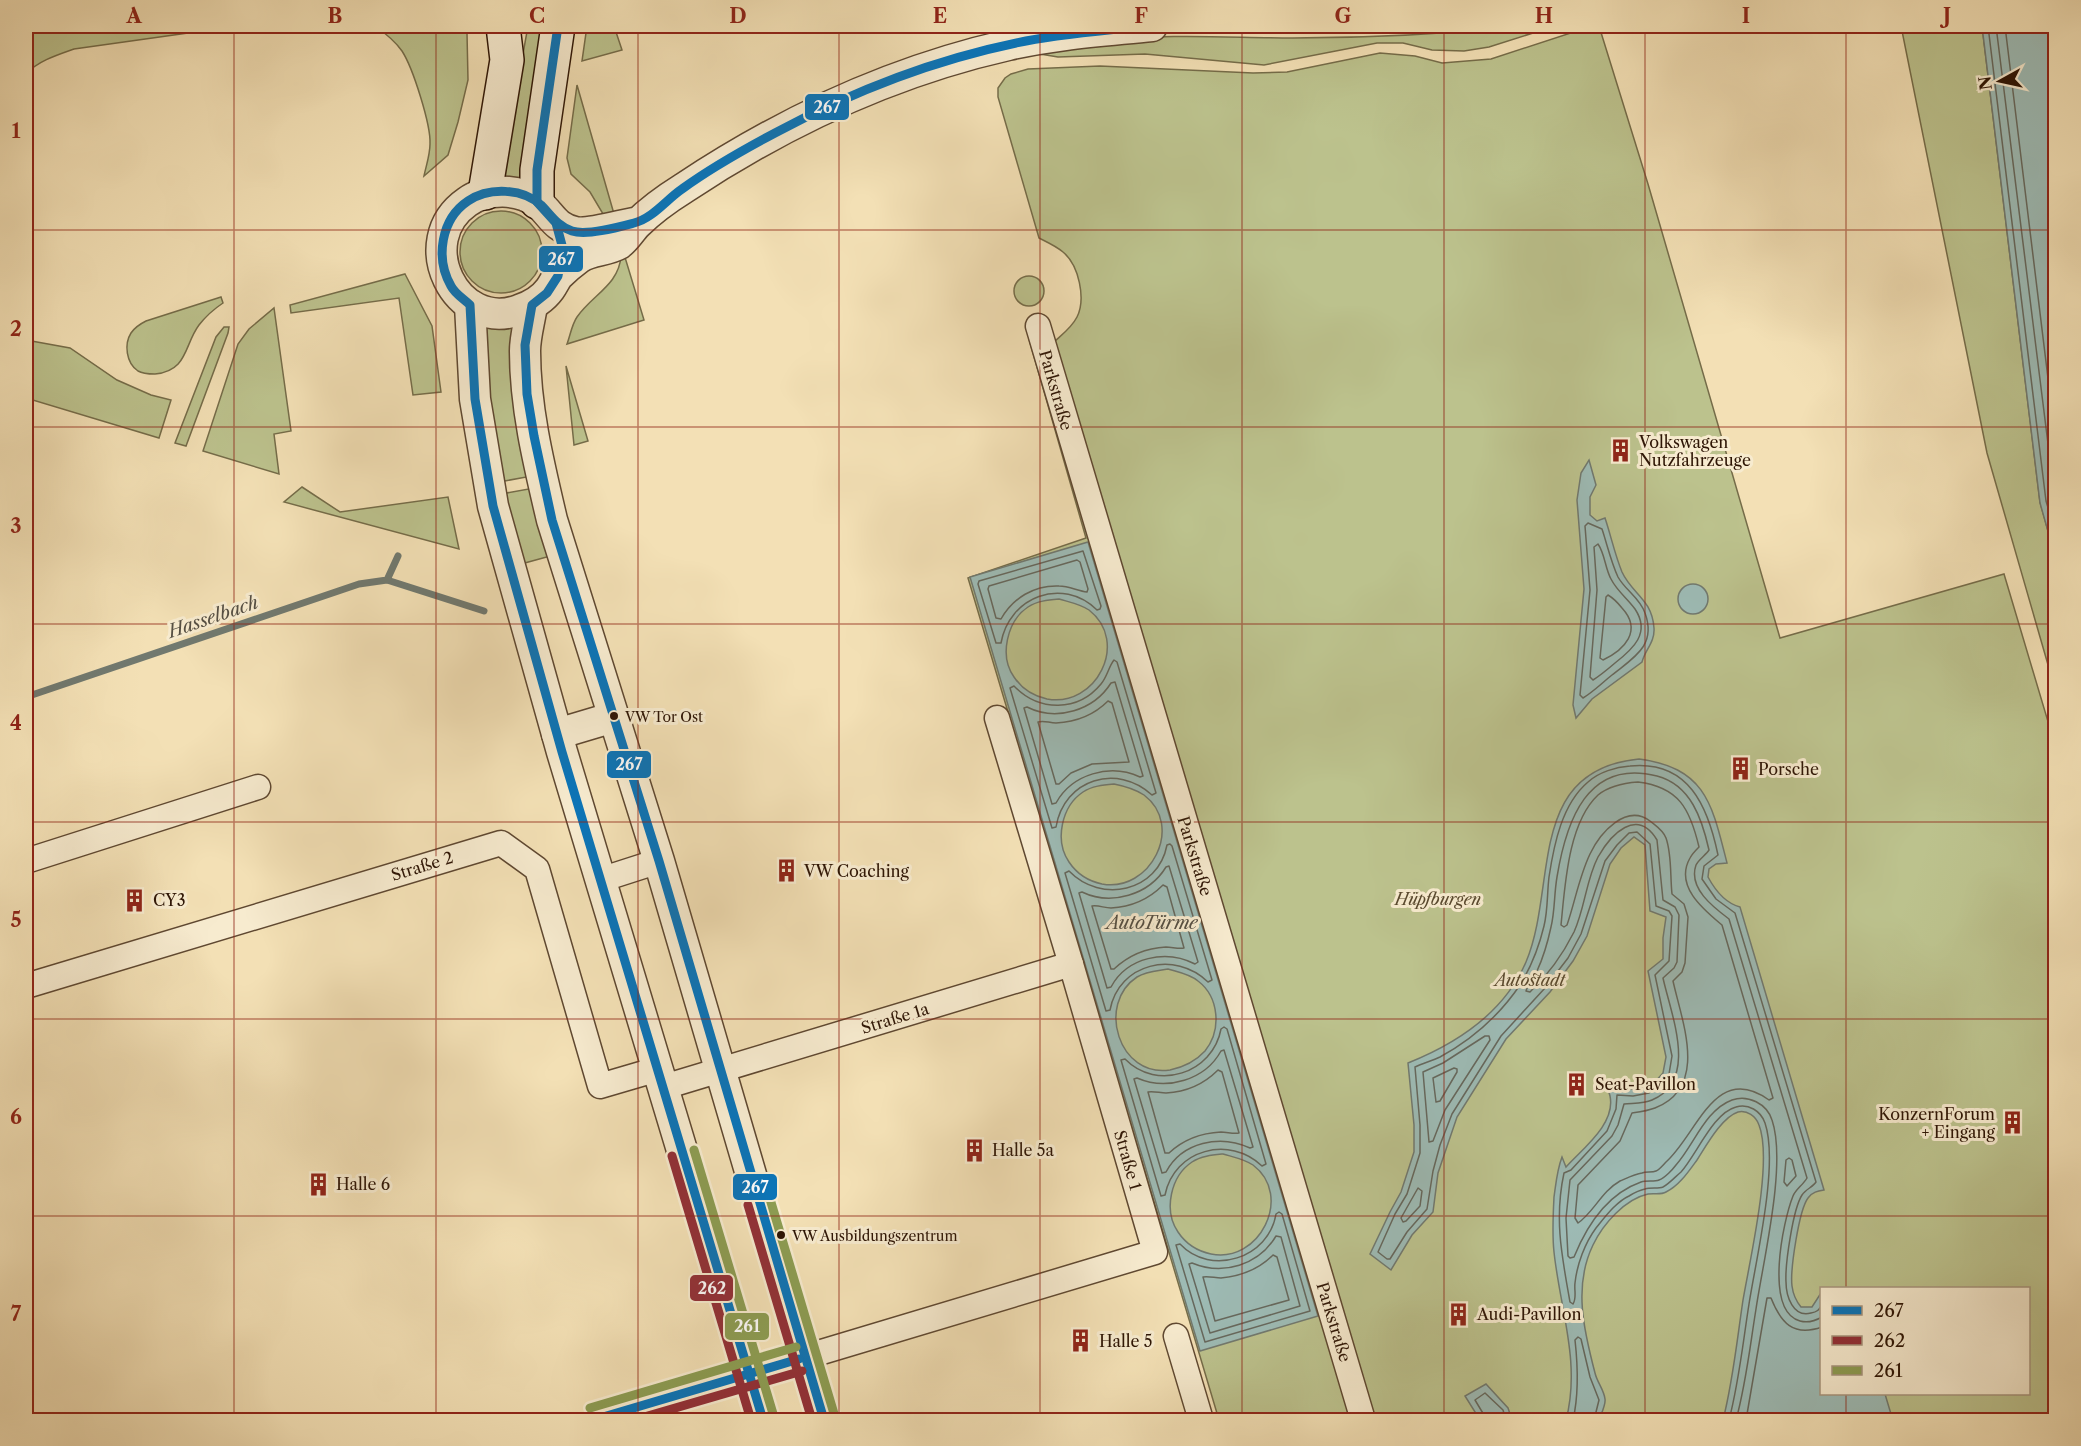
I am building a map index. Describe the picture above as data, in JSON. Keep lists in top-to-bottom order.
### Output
{
  "streets": {
    "street": [
      "Parkstraße",
      "Straße 2",
      "Straße 1a",
      "Straße 1"
    ]
  },
  "crossings": [
    ["Straße 2", "Straße 1a"],
    ["Straße 1a", "Straße 1"]
  ],
  "water": ["Hasselbach", "AutoTürme"],
  "parks": ["Hüpfburgen", "Autostadt"],
  "places": {
    "building": [
      "Volkswagen Nutzfahrzeuge",
      "Porsche",
      "VW Coaching",
      "CY3",
      "Seat-Pavillon",
      "KonzernForum + Eingang",
      "Halle 5a",
      "Halle 6",
      "Audi-Pavillon",
      "Halle 5"
    ],
    "other": ["VW Tor Ost", "VW Ausbildungszentrum"]
  },
  "lines": ["transit line 267", "transit line 261", "transit line 262"],
  "legend": ["267", "262", "261"],
  "north": "left",
  "grid": {
    "columns": [
      "A",
      "B",
      "C",
      "D",
      "E",
      "F",
      "G",
      "H",
      "I",
      "J"
    ],
    "rows": [
      "1",
      "2",
      "3",
      "4",
      "5",
      "6",
      "7"
    ]
  }
}
